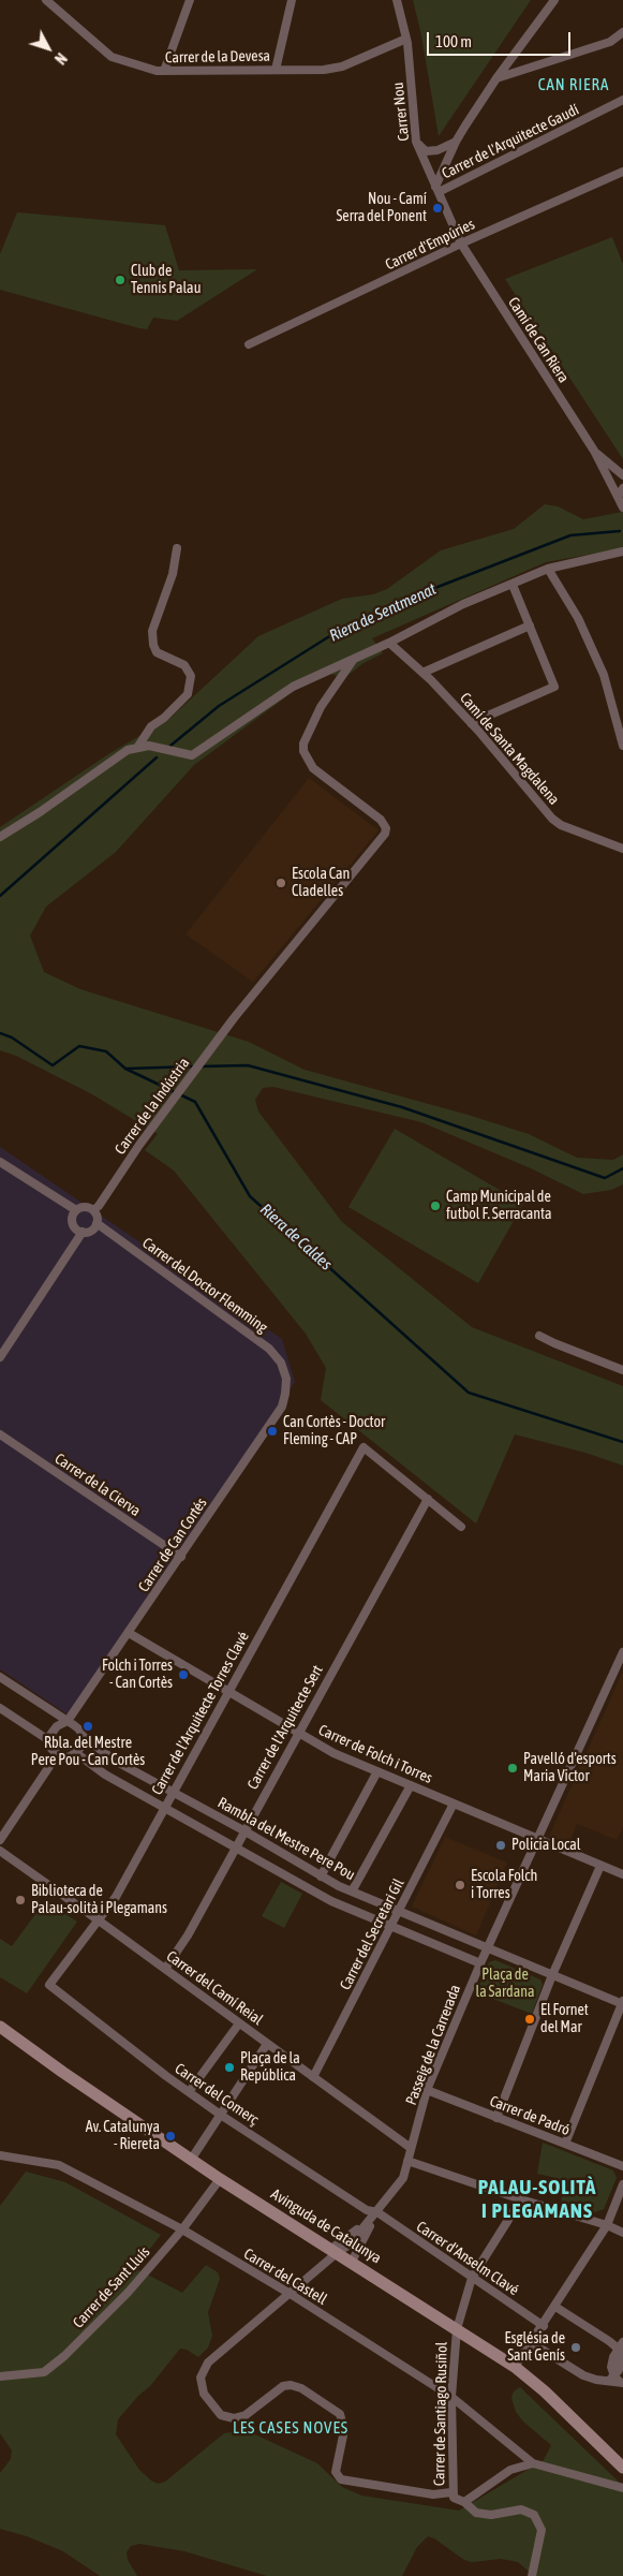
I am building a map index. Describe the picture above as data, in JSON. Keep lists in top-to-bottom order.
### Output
{
  "streets": {
    "street": [
      "Carrer de la Devesa",
      "Carrer Nou",
      "Carrer de l'Arquitecte Gaudí",
      "Carrer d'Empúries",
      "Camí de Can Riera",
      "Camí de Santa Magdalena",
      "Carrer de la Indústria",
      "Carrer del Doctor Flemming",
      "Carrer de la Cierva",
      "Carrer de Can Cortés",
      "Carrer de l'Arquitecte Torres Clavé",
      "Carrer de l'Arquitecte Sert",
      "Carrer de Folch i Torres",
      "Rambla del Mestre Pere Pou",
      "Carrer del Secretari Gil",
      "Carrer del Camí Reial",
      "Passeig de la Carrerada",
      "Carrer del Comerç",
      "Carrer de Padró",
      "Avinguda de Catalunya",
      "Carrer d'Anselm Clavé",
      "Carrer del Castell",
      "Carrer de Sant Lluís",
      "Carrer de Santiago Rusiñol"
    ]
  },
  "crossings": [
    ["Carrer de la Devesa", "Carrer Nou"],
    ["Carrer Nou", "Carrer de l'Arquitecte Gaudí"],
    ["Carrer Nou", "Carrer d'Empúries"],
    ["Carrer Nou", "Camí de Can Riera"],
    ["Carrer d'Empúries", "Camí de Can Riera"],
    ["Carrer de la Indústria", "Carrer del Doctor Flemming"],
    ["Carrer del Doctor Flemming", "Carrer de Can Cortés"],
    ["Carrer de la Cierva", "Carrer de Can Cortés"],
    ["Carrer de Can Cortés", "Carrer de Folch i Torres"],
    ["Carrer de Can Cortés", "Rambla del Mestre Pere Pou"],
    ["Carrer de l'Arquitecte Torres Clavé", "Carrer de l'Arquitecte Sert"],
    ["Carrer de l'Arquitecte Torres Clavé", "Carrer de Folch i Torres"],
    ["Carrer de l'Arquitecte Torres Clavé", "Rambla del Mestre Pere Pou"],
    ["Carrer de l'Arquitecte Torres Clavé", "Carrer del Camí Reial"],
    ["Carrer de l'Arquitecte Torres Clavé", "Carrer del Comerç"],
    ["Carrer de l'Arquitecte Sert", "Carrer de Folch i Torres"],
    ["Carrer de l'Arquitecte Sert", "Rambla del Mestre Pere Pou"],
    ["Carrer de l'Arquitecte Sert", "Carrer del Camí Reial"],
    ["Carrer de Folch i Torres", "Carrer del Secretari Gil"],
    ["Carrer de Folch i Torres", "Passeig de la Carrerada"],
    ["Rambla del Mestre Pere Pou", "Carrer del Secretari Gil"],
    ["Rambla del Mestre Pere Pou", "Passeig de la Carrerada"],
    ["Carrer del Secretari Gil", "Carrer del Camí Reial"],
    ["Carrer del Camí Reial", "Passeig de la Carrerada"],
    ["Passeig de la Carrerada", "Carrer del Comerç"],
    ["Passeig de la Carrerada", "Carrer de Padró"],
    ["Passeig de la Carrerada", "Avinguda de Catalunya"],
    ["Passeig de la Carrerada", "Carrer d'Anselm Clavé"],
    ["Passeig de la Carrerada", "Carrer del Castell"],
    ["Passeig de la Carrerada", "Carrer de Santiago Rusiñol"],
    ["Carrer del Comerç", "Carrer d'Anselm Clavé"],
    ["Avinguda de Catalunya", "Carrer de Sant Lluís"],
    ["Avinguda de Catalunya", "Carrer de Santiago Rusiñol"],
    ["Carrer d'Anselm Clavé", "Carrer de Santiago Rusiñol"],
    ["Carrer del Castell", "Carrer de Sant Lluís"],
    ["Carrer del Castell", "Carrer de Santiago Rusiñol"]
  ],
  "districts": ["CAN RIERA", "PALAU-SOLITÀ I PLEGAMANS", "LES CASES NOVES"],
  "water": ["Riera de Sentmenat", "Riera de Caldes"],
  "parks": ["Plaça de la Sardana"],
  "places": [
    "Nou - Camí Serra del Ponent",
    "Club de Tennis Palau",
    "Escola Can Cladelles",
    "Camp Municipal de futbol F. Serracanta",
    "Can Cortès - Doctor Fleming - CAP",
    "Folch i Torres - Can Cortès",
    "Rbla. del Mestre Pere Pou - Can Cortès",
    "Pavelló d'esports Maria Victor",
    "Policia Local",
    "Escola Folch i Torres",
    "Biblioteca de Palau-solità i Plegamans",
    "El Fornet del Mar",
    "Plaça de la República",
    "Av. Catalunya - Riereta",
    "Església de Sant Genís"
  ],
  "scale_bar": "100 m",
  "north": "bottom right"
}
